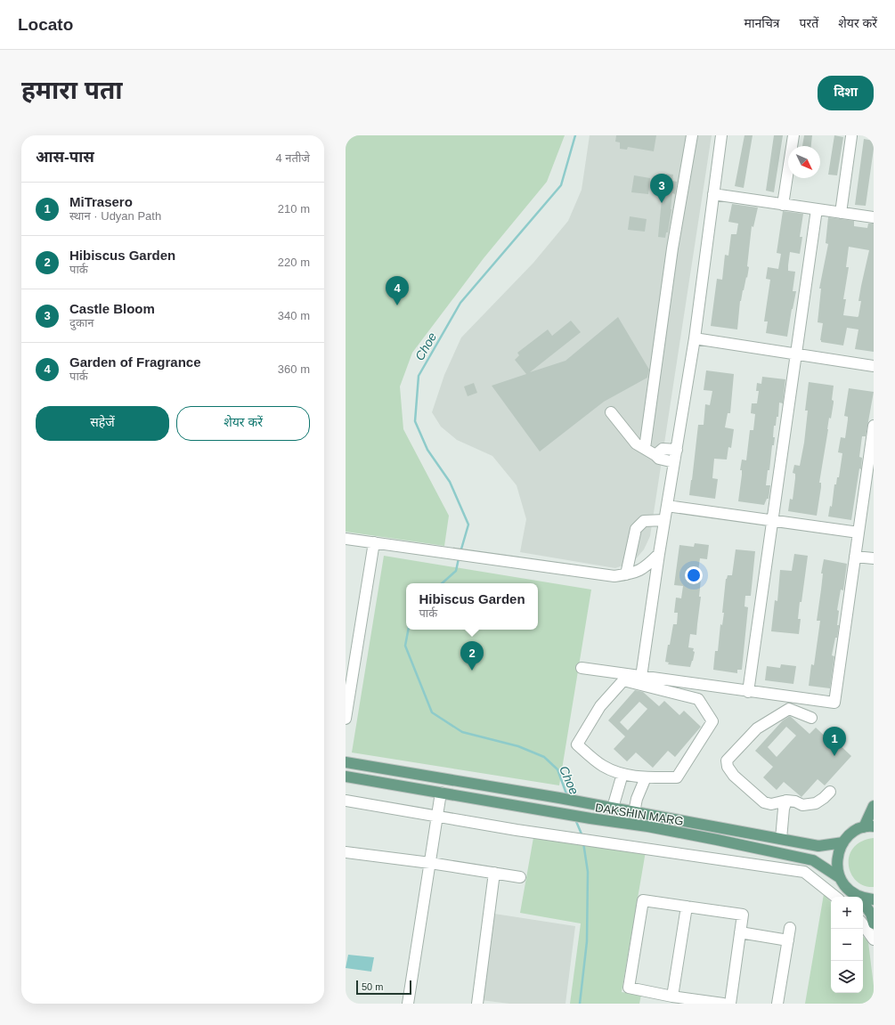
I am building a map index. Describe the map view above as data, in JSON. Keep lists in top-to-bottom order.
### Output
{
  "streets": {
    "main road": ["DAKSHIN MARG"]
  },
  "water": ["Choe"],
  "scale_bar": "50 m",
  "north": "bottom right",
  "page": {
    "header": "Locato",
    "nav": ["मानचित्र", "परतें", "शेयर करें"],
    "buttons": [
      "दिशा",
      ["सहेजें", "शेयर करें"]
    ],
    "title": "हमारा पता",
    "heading": ["आस-पास", "4 नतीजे"],
    "pins": [
      "3",
      "4",
      "2",
      "1"
    ],
    "list": [
      {
        "mark": "1",
        "name": "MiTrasero",
        "note": "स्थान · Udyan Path",
        "value": "210 m"
      },
      {
        "mark": "2",
        "name": "Hibiscus Garden",
        "note": "पार्क",
        "value": "220 m"
      },
      {
        "mark": "3",
        "name": "Castle Bloom",
        "note": "दुकान",
        "value": "340 m"
      },
      {
        "mark": "4",
        "name": "Garden of Fragrance",
        "note": "पार्क",
        "value": "360 m"
      }
    ],
    "popup": ["Hibiscus Garden", "पार्क"],
    "map_buttons": ["+", "−"],
    "scale": "50 m"
  }
}
